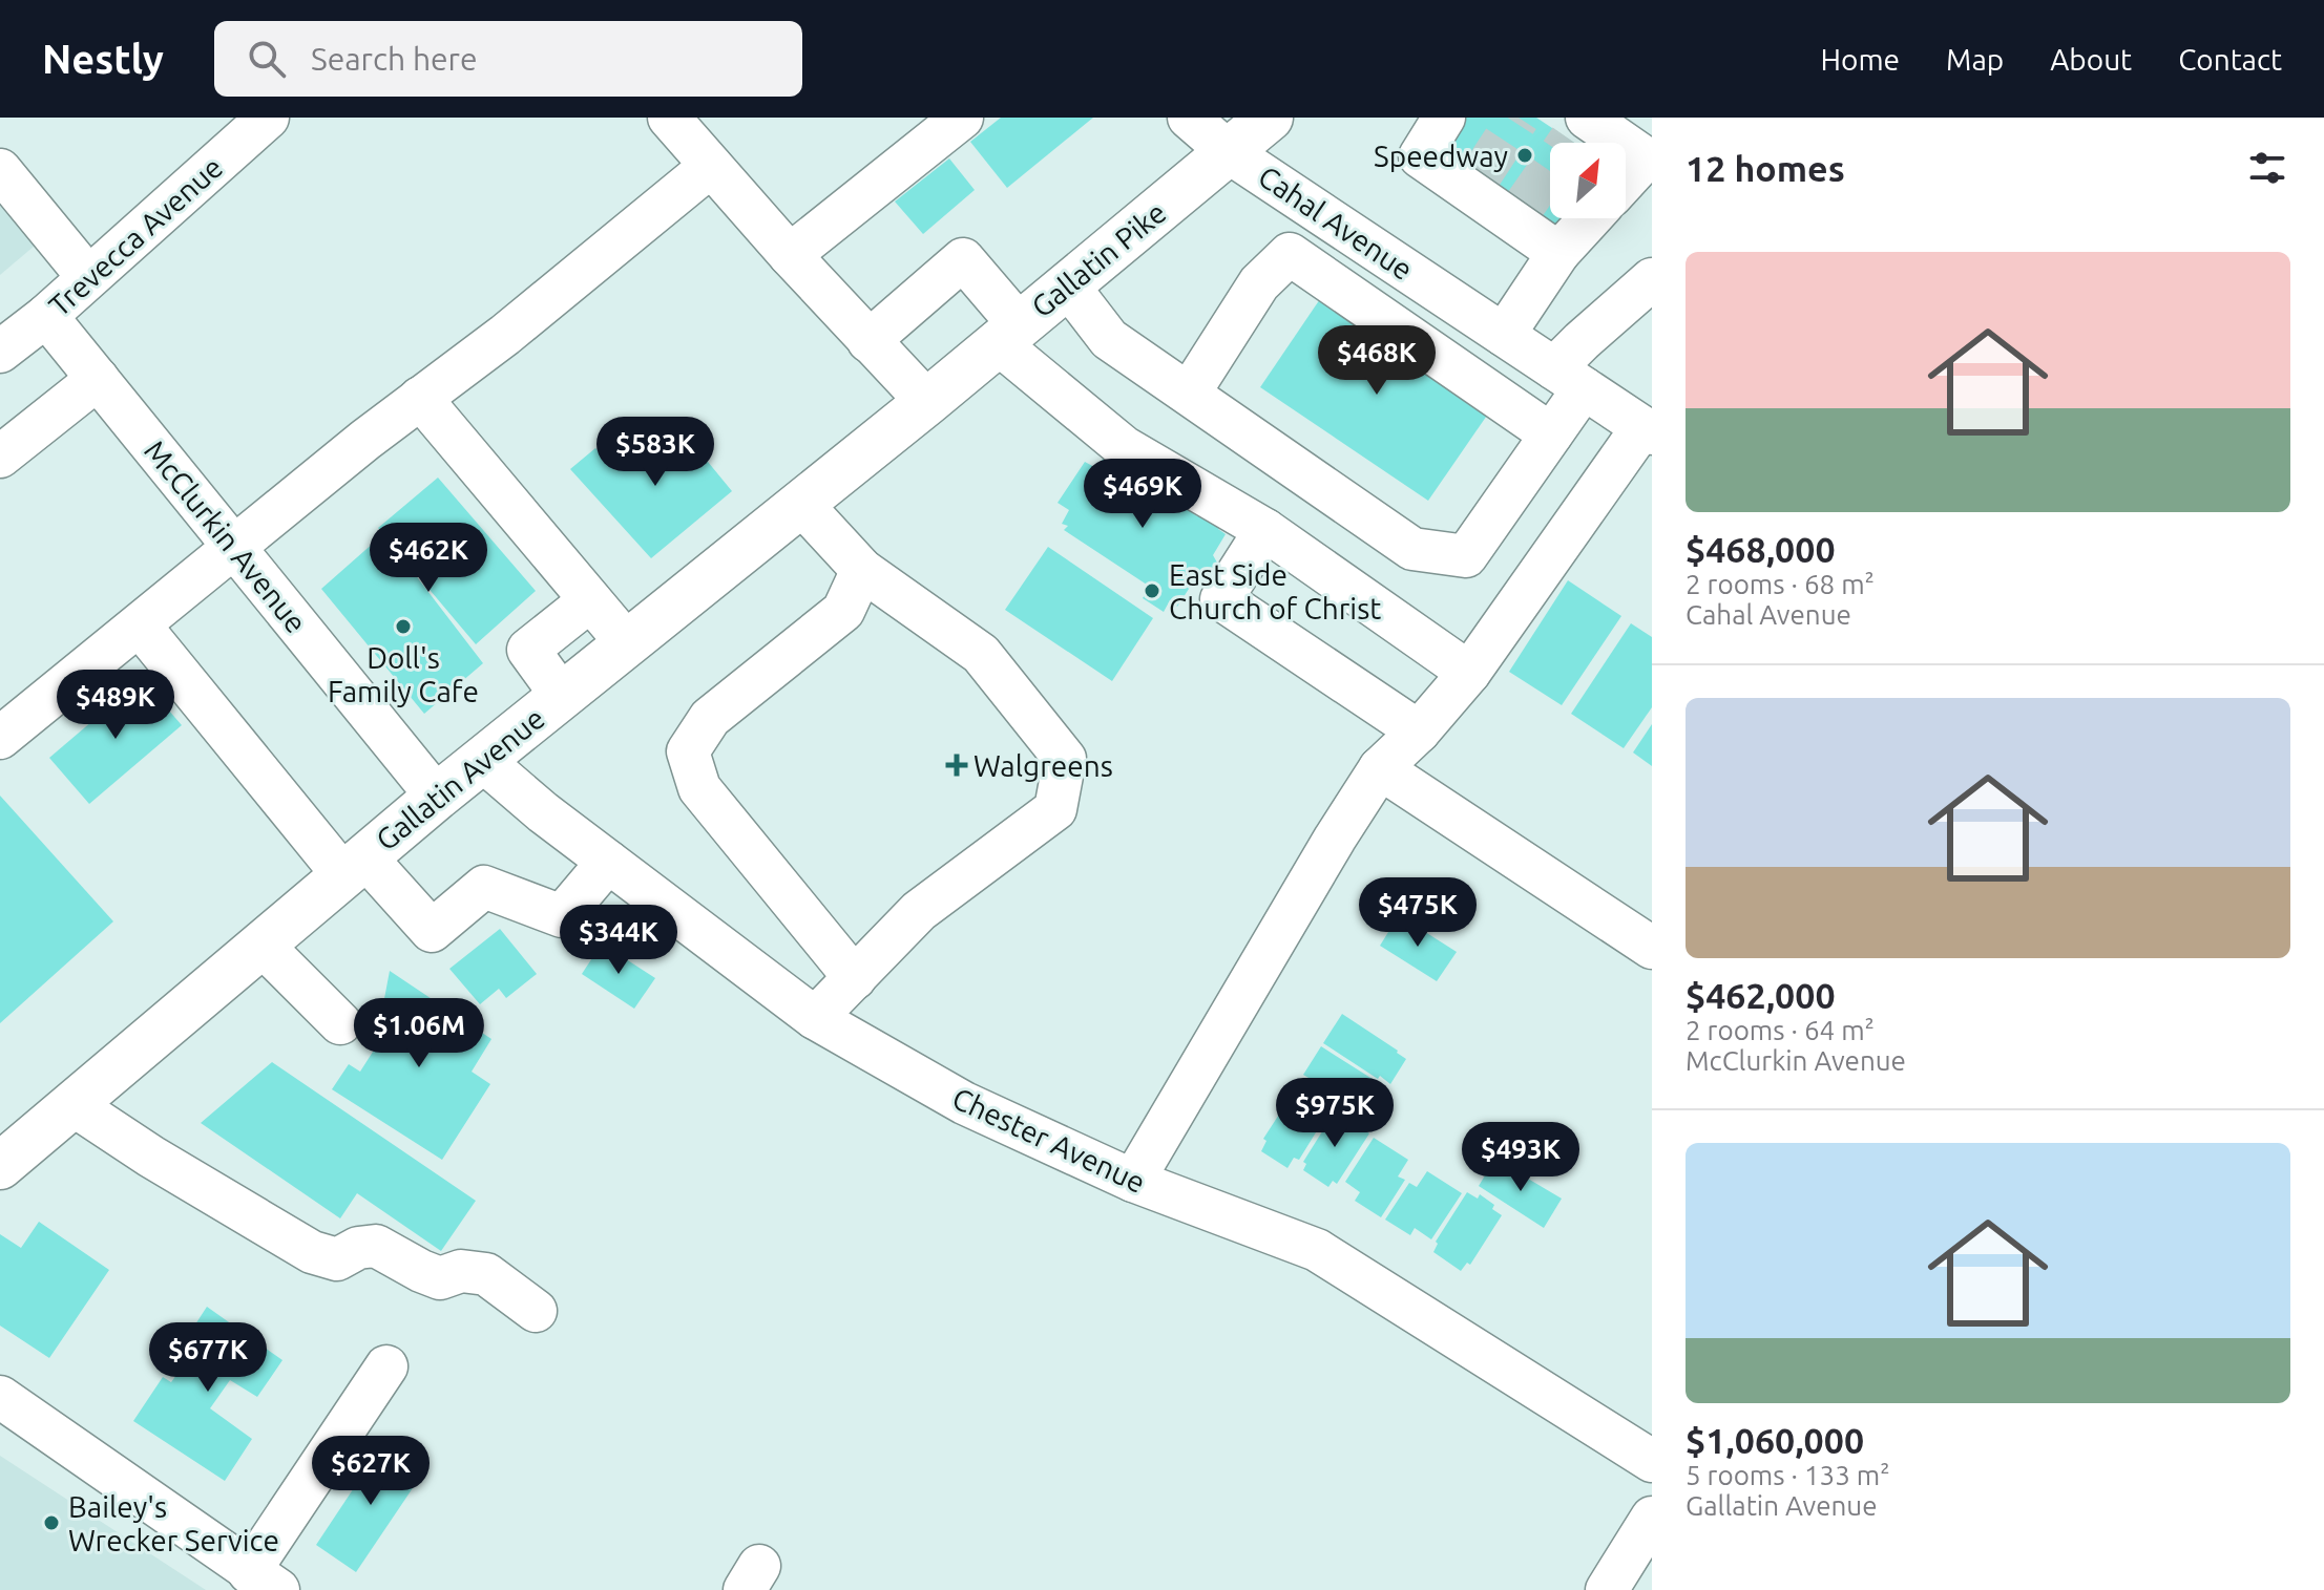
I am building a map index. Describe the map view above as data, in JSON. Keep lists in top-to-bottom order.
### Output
{
  "streets": {
    "main road": ["Gallatin Pike", "Gallatin Avenue"],
    "street": [
      "Cahal Avenue",
      "Trevecca Avenue",
      "McClurkin Avenue",
      "Chester Avenue"
    ]
  },
  "crossings": [
    ["Cahal Avenue", "Gallatin Pike"],
    ["Trevecca Avenue", "McClurkin Avenue"],
    ["Gallatin Pike", "Gallatin Avenue"],
    ["McClurkin Avenue", "Gallatin Avenue"],
    ["Gallatin Avenue", "Chester Avenue"]
  ],
  "places": {
    "other": [
      "Speedway",
      "East Side Church of Christ",
      "Doll's Family Cafe",
      "Bailey's Wrecker Service"
    ],
    "health": ["Walgreens"]
  },
  "north": "top right",
  "page": {
    "header": "Nestly",
    "search": "Search here",
    "nav": [
      "Home",
      "Map",
      "About",
      "Contact"
    ],
    "heading": "12 homes",
    "list": [
      {
        "name": "$468,000",
        "note": "2 rooms · 68 m² · Cahal Avenue"
      },
      {
        "name": "$462,000",
        "note": "2 rooms · 64 m² · McClurkin Avenue"
      },
      {
        "name": "$1,060,000",
        "note": "5 rooms · 133 m² · Gallatin Avenue"
      }
    ],
    "price": [
      "$468K",
      "$583K",
      "$469K",
      "$462K",
      "$489K",
      "$475K",
      "$344K",
      "$1.06M",
      "$975K",
      "$493K",
      "$677K",
      "$627K"
    ]
  }
}
